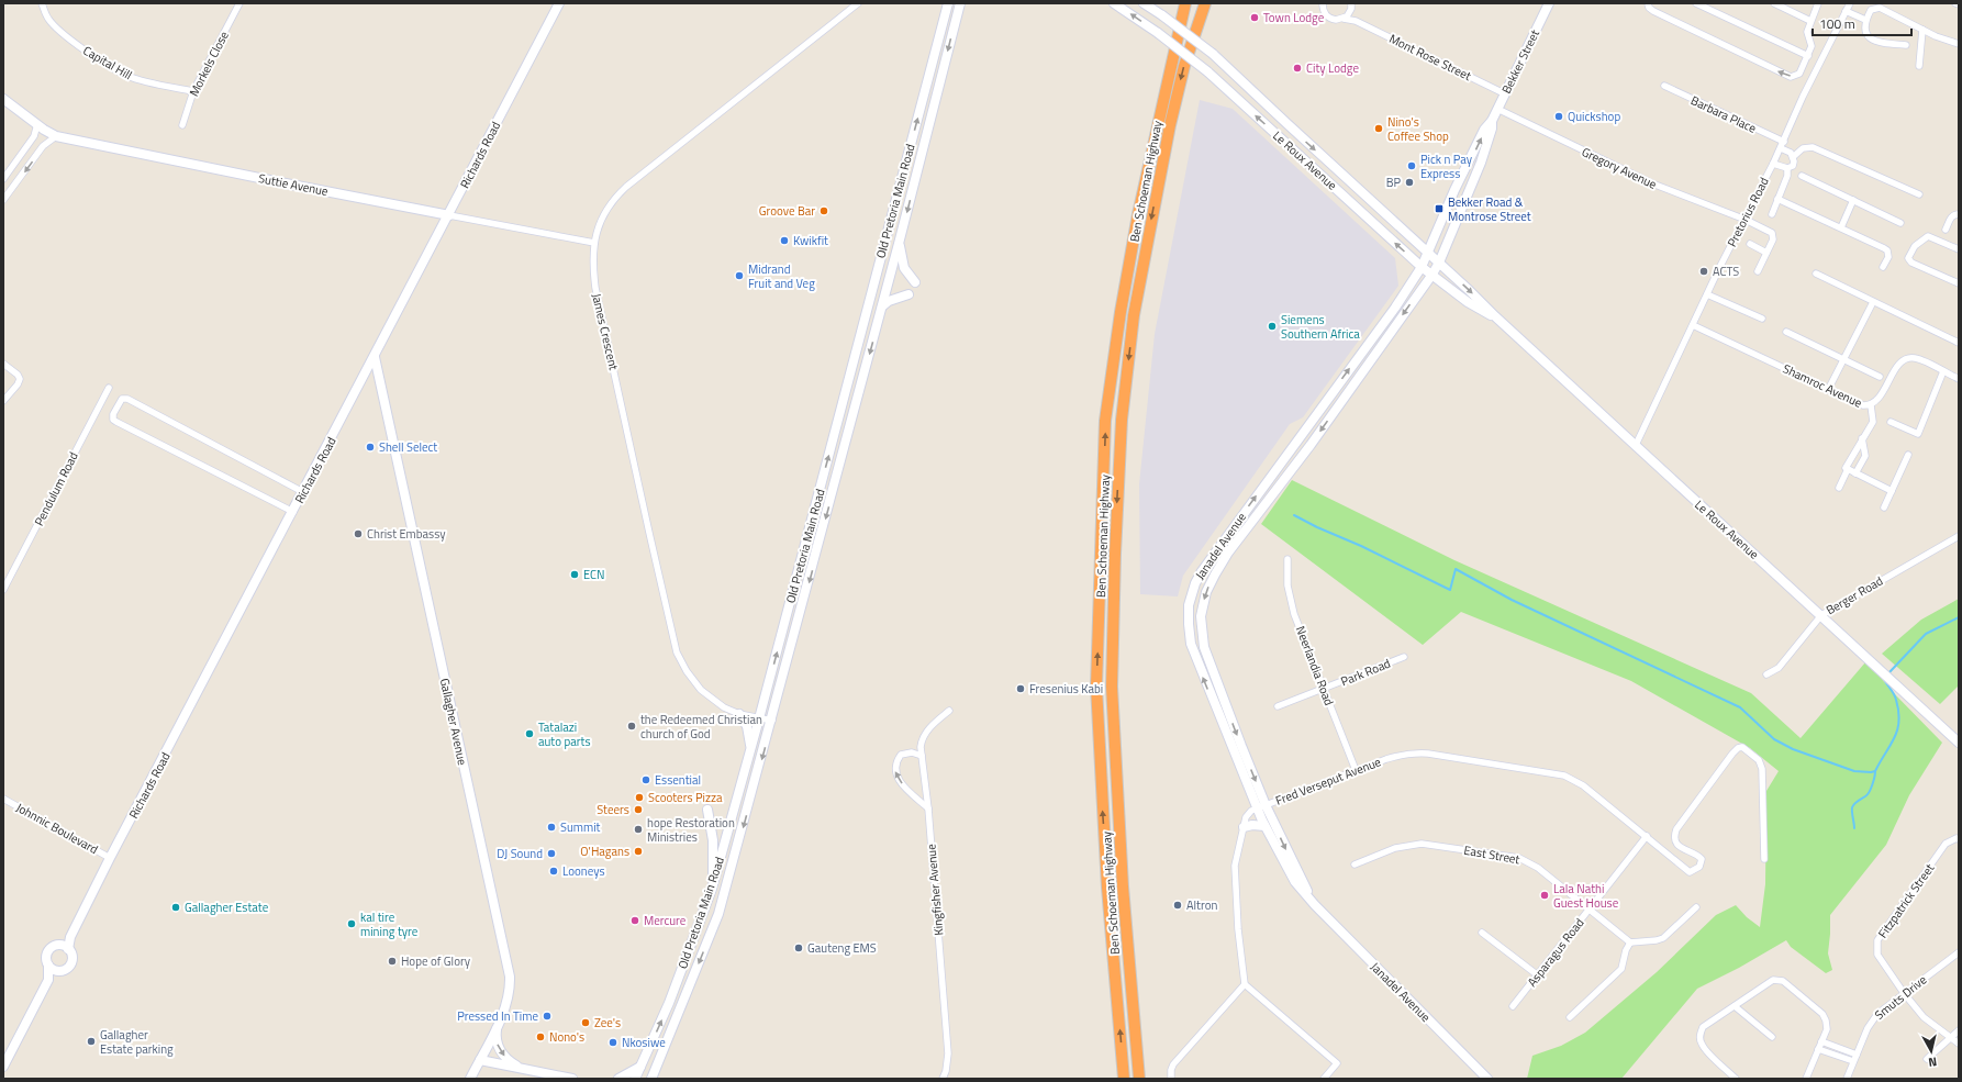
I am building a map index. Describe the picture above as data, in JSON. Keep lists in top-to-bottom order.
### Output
{
  "streets": {
    "highway": ["Ben Schoeman Highway"],
    "main road": [
      "Bekker Street",
      "Richards Road",
      "Le Roux Avenue",
      "Suttie Avenue",
      "Old Pretoria Main Road",
      "Janadel Avenue",
      "Gallagher Avenue"
    ],
    "street": [
      "Mont Rose Street",
      "Capital Hill",
      "Morkels Close",
      "Barbara Place",
      "Gregory Avenue",
      "Pretorius Road",
      "James Crescent",
      "Shamroc Avenue",
      "Pendulum Road",
      "Berger Road",
      "Neerlandia Road",
      "Park Road",
      "Fred Verseput Avenue",
      "Johnnic Boulevard",
      "East Street",
      "Kingfisher Avenue",
      "Fitzpatrick Street",
      "Asparagus Road",
      "Smuts Drive"
    ]
  },
  "crossings": [
    ["Mont Rose Street", "Bekker Street"],
    ["Bekker Street", "Le Roux Avenue"],
    ["Bekker Street", "Gregory Avenue"],
    ["Bekker Street", "Janadel Avenue"],
    ["Capital Hill", "Morkels Close"],
    ["Barbara Place", "Pretorius Road"],
    ["Richards Road", "Suttie Avenue"],
    ["Richards Road", "Gallagher Avenue"],
    ["Richards Road", "Johnnic Boulevard"],
    ["Le Roux Avenue", "Pretorius Road"],
    ["Le Roux Avenue", "Janadel Avenue"],
    ["Le Roux Avenue", "Berger Road"],
    ["Gregory Avenue", "Pretorius Road"],
    ["Suttie Avenue", "James Crescent"],
    ["Old Pretoria Main Road", "James Crescent"],
    ["Pretorius Road", "Shamroc Avenue"],
    ["Janadel Avenue", "Fred Verseput Avenue"],
    ["Neerlandia Road", "Park Road"],
    ["Neerlandia Road", "Fred Verseput Avenue"],
    ["Fred Verseput Avenue", "Asparagus Road"],
    ["East Street", "Asparagus Road"],
    ["Fitzpatrick Street", "Smuts Drive"]
  ],
  "places": {
    "other": [
      "Town Lodge",
      "City Lodge",
      "Quickshop",
      "Nino's Coffee Shop",
      "Pick n Pay Express",
      "BP",
      "Groove Bar",
      "Kwikfit",
      "ACTS",
      "Midrand Fruit and Veg",
      "Siemens Southern Africa",
      "Shell Select",
      "Christ Embassy",
      "ECN",
      "Fresenius Kabi",
      "the Redeemed Christian church of God",
      "Tatalazi auto parts",
      "Essential",
      "Scooters Pizza",
      "Steers",
      "Summit",
      "hope Restoration Ministries",
      "O'Hagans",
      "DJ Sound",
      "Looneys",
      "Lala Nathi Guest House",
      "Altron",
      "Gallagher Estate",
      "Mercure",
      "kal tire mining tyre",
      "Gauteng EMS",
      "Hope of Glory",
      "Pressed In Time",
      "Zee's",
      "Nono's",
      "Gallagher Estate parking",
      "Nkosiwe"
    ],
    "transit": ["Bekker Road & Montrose Street"]
  },
  "scale_bar": "100 m",
  "north": "bottom"
}
